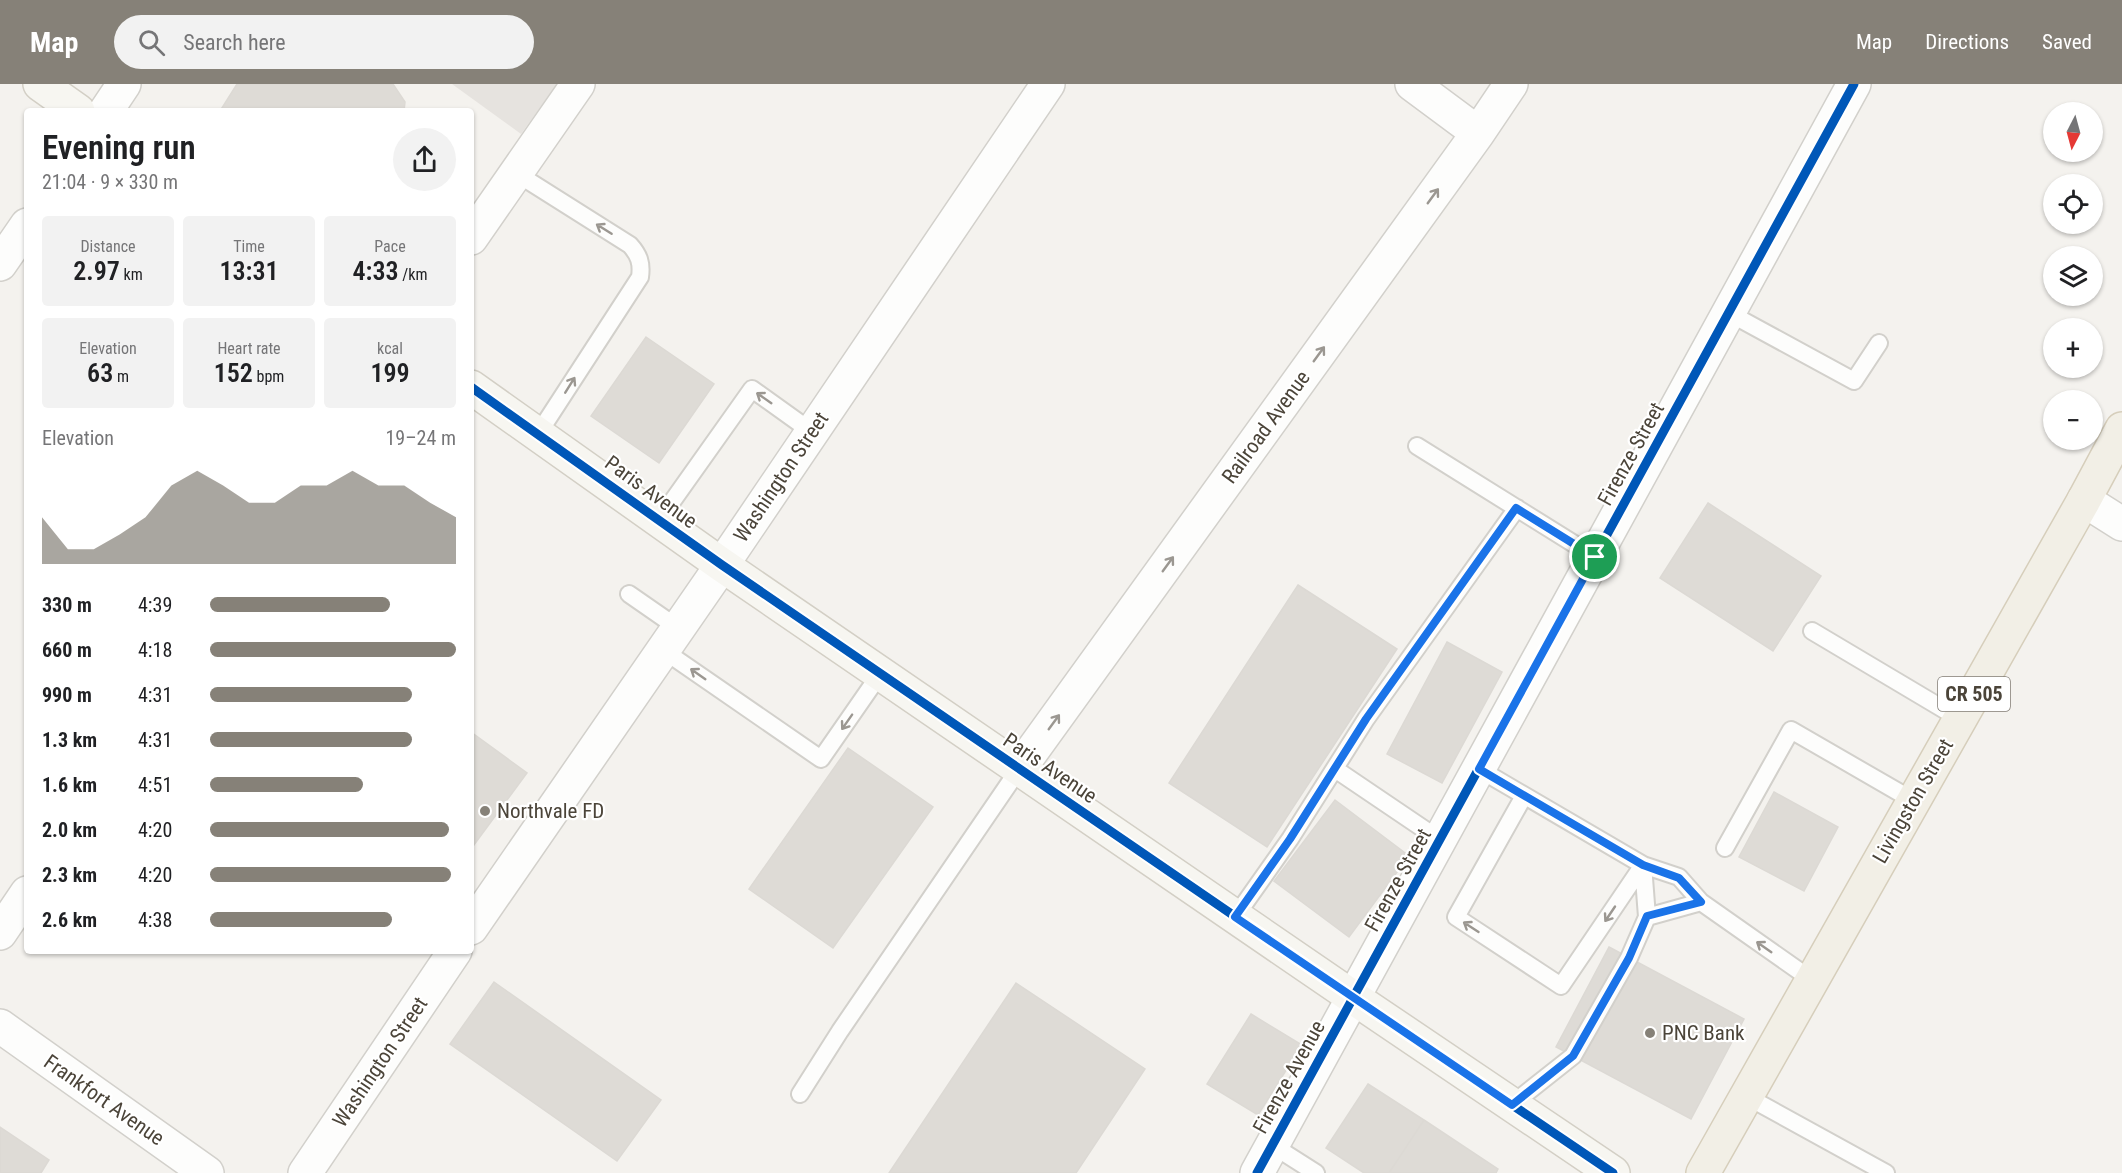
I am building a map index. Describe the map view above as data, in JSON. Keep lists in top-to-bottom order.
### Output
{
  "streets": {
    "main road": ["CR 505", "Livingston Street"],
    "street": [
      "Railroad Avenue",
      "Firenze Street",
      "Washington Street",
      "Paris Avenue",
      "Firenze Avenue",
      "Frankfort Avenue"
    ]
  },
  "crossings": [
    ["Railroad Avenue", "Paris Avenue"],
    ["Firenze Street", "Paris Avenue"],
    ["Firenze Street", "Firenze Avenue"],
    ["Washington Street", "Paris Avenue"],
    ["Paris Avenue", "Firenze Avenue"]
  ],
  "one_way": ["Railroad Avenue"],
  "places": ["Northvale FD", "PNC Bank"],
  "north": "bottom",
  "page": {
    "header": "Map",
    "search": "Search here",
    "nav": ["Map", "Directions", "Saved"],
    "map_buttons": ["+", "−"],
    "heading": ["Evening run", "21:04 · 9 × 330 m"],
    "stats": [
      ["Distance", "2.97 km"],
      ["Time", "13:31"],
      ["Pace", "4:33 /km"],
      ["Elevation", "63 m"],
      ["Heart rate", "152 bpm"],
      ["kcal", "199"]
    ],
    "chart": ["Elevation", "19–24 m"],
    "list": [
      {
        "name": "330 m",
        "note": "4:39"
      },
      {
        "name": "660 m",
        "note": "4:18"
      },
      {
        "name": "990 m",
        "note": "4:31"
      },
      {
        "name": "1.3 km",
        "note": "4:31"
      },
      {
        "name": "1.6 km",
        "note": "4:51"
      },
      {
        "name": "2.0 km",
        "note": "4:20"
      },
      {
        "name": "2.3 km",
        "note": "4:20"
      },
      {
        "name": "2.6 km",
        "note": "4:38"
      }
    ]
  }
}
